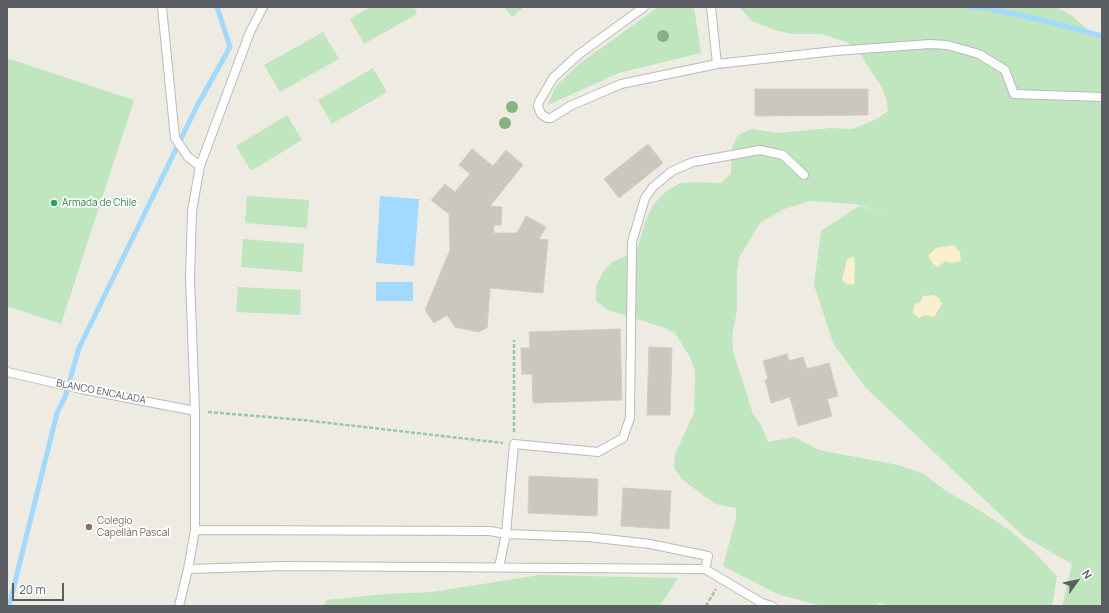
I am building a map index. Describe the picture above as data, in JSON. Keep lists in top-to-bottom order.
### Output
{
  "streets": {
    "lane": ["BLANCO ENCALADA"]
  },
  "places": ["Armada de Chile", "Colegio Capellán Pascal"],
  "scale_bar": "20 m",
  "north": "top right"
}
